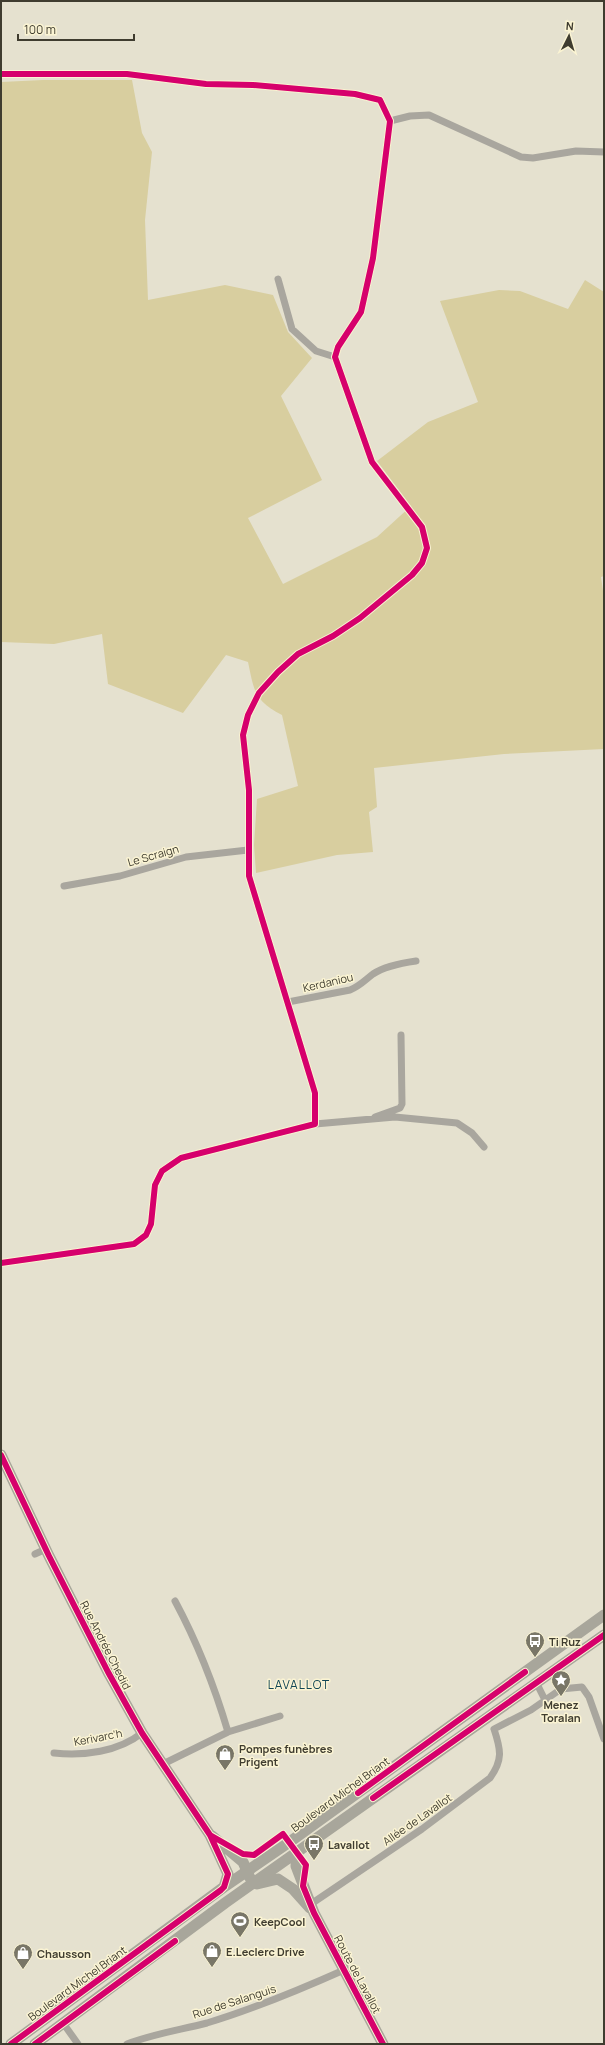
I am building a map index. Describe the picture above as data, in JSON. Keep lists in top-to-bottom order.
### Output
{
  "streets": {
    "main road": ["Rue Andrée Chedid", "Boulevard Michel Briant", "Route de Lavallot"],
    "street": [
      "Le Scraign",
      "Kerdaniou",
      "Kerivarc'h",
      "Allée de Lavallot",
      "Rue de Salanguis"
    ]
  },
  "crossings": [
    ["Rue Andrée Chedid", "Kerivarc'h"],
    ["Rue Andrée Chedid", "Boulevard Michel Briant"],
    ["Allée de Lavallot", "Route de Lavallot"],
    ["Route de Lavallot", "Rue de Salanguis"]
  ],
  "districts": ["LAVALLOT"],
  "places": {
    "bus stop": ["Ti Ruz", "Lavallot"],
    "place": ["Menez Toralan"],
    "shop": ["Pompes funèbres Prigent", "E.Leclerc Drive", "Chausson"],
    "sports": ["KeepCool"]
  },
  "scale_bar": "100 m",
  "north": "top"
}
